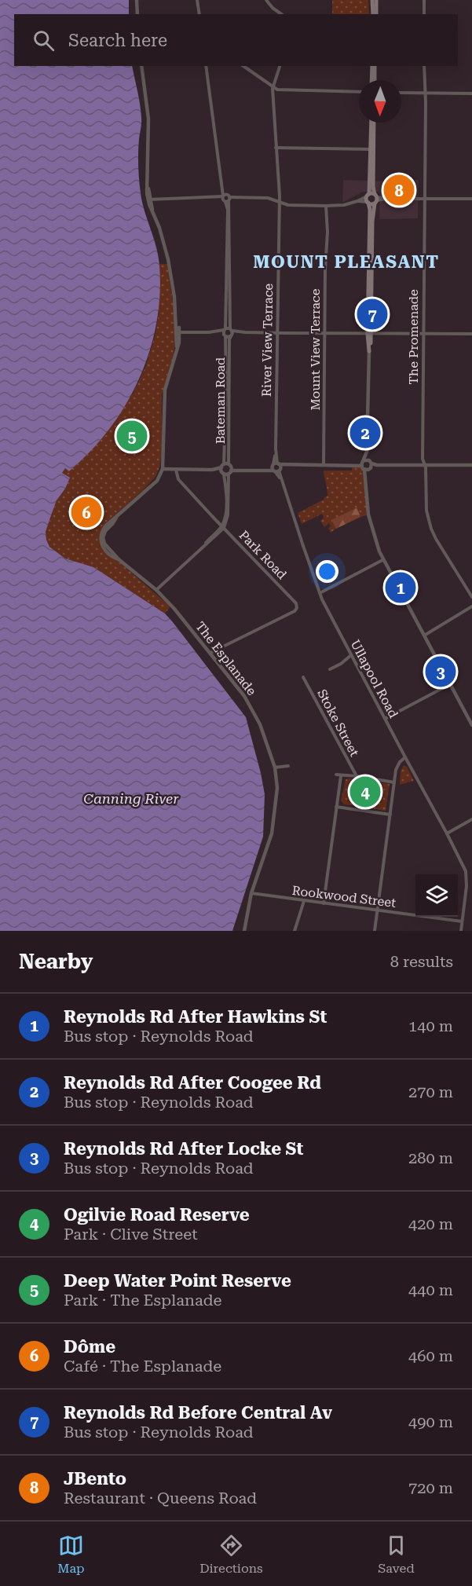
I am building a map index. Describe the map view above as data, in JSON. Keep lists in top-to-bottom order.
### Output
{
  "streets": {
    "street": [
      "The Promenade",
      "River View Terrace",
      "Mount View Terrace",
      "Bateman Road",
      "Park Road",
      "The Esplanade",
      "Ullapool Road",
      "Stoke Street",
      "Rookwood Street"
    ]
  },
  "crossings": [
    ["River View Terrace", "Ullapool Road"],
    ["Bateman Road", "Park Road"],
    ["Bateman Road", "The Esplanade"],
    ["Park Road", "The Esplanade"],
    ["The Esplanade", "Rookwood Street"],
    ["Ullapool Road", "Rookwood Street"]
  ],
  "districts": ["MOUNT PLEASANT"],
  "water": ["Canning River"],
  "north": "bottom",
  "page": {
    "search": "Search here",
    "pins": [
      "8",
      "7",
      "2",
      "5",
      "6",
      "1",
      "3",
      "4"
    ],
    "heading": ["Nearby", "8 results"],
    "list": [
      {
        "mark": "1",
        "name": "Reynolds Rd After Hawkins St",
        "note": "Bus stop · Reynolds Road",
        "value": "140 m"
      },
      {
        "mark": "2",
        "name": "Reynolds Rd After Coogee Rd",
        "note": "Bus stop · Reynolds Road",
        "value": "270 m"
      },
      {
        "mark": "3",
        "name": "Reynolds Rd After Locke St",
        "note": "Bus stop · Reynolds Road",
        "value": "280 m"
      },
      {
        "mark": "4",
        "name": "Ogilvie Road Reserve",
        "note": "Park · Clive Street",
        "value": "420 m"
      },
      {
        "mark": "5",
        "name": "Deep Water Point Reserve",
        "note": "Park · The Esplanade",
        "value": "440 m"
      },
      {
        "mark": "6",
        "name": "Dôme",
        "note": "Café · The Esplanade",
        "value": "460 m"
      },
      {
        "mark": "7",
        "name": "Reynolds Rd Before Central Av",
        "note": "Bus stop · Reynolds Road",
        "value": "490 m"
      },
      {
        "mark": "8",
        "name": "JBento",
        "note": "Restaurant · Queens Road",
        "value": "720 m"
      }
    ],
    "nav": ["Map", "Directions", "Saved"]
  }
}
